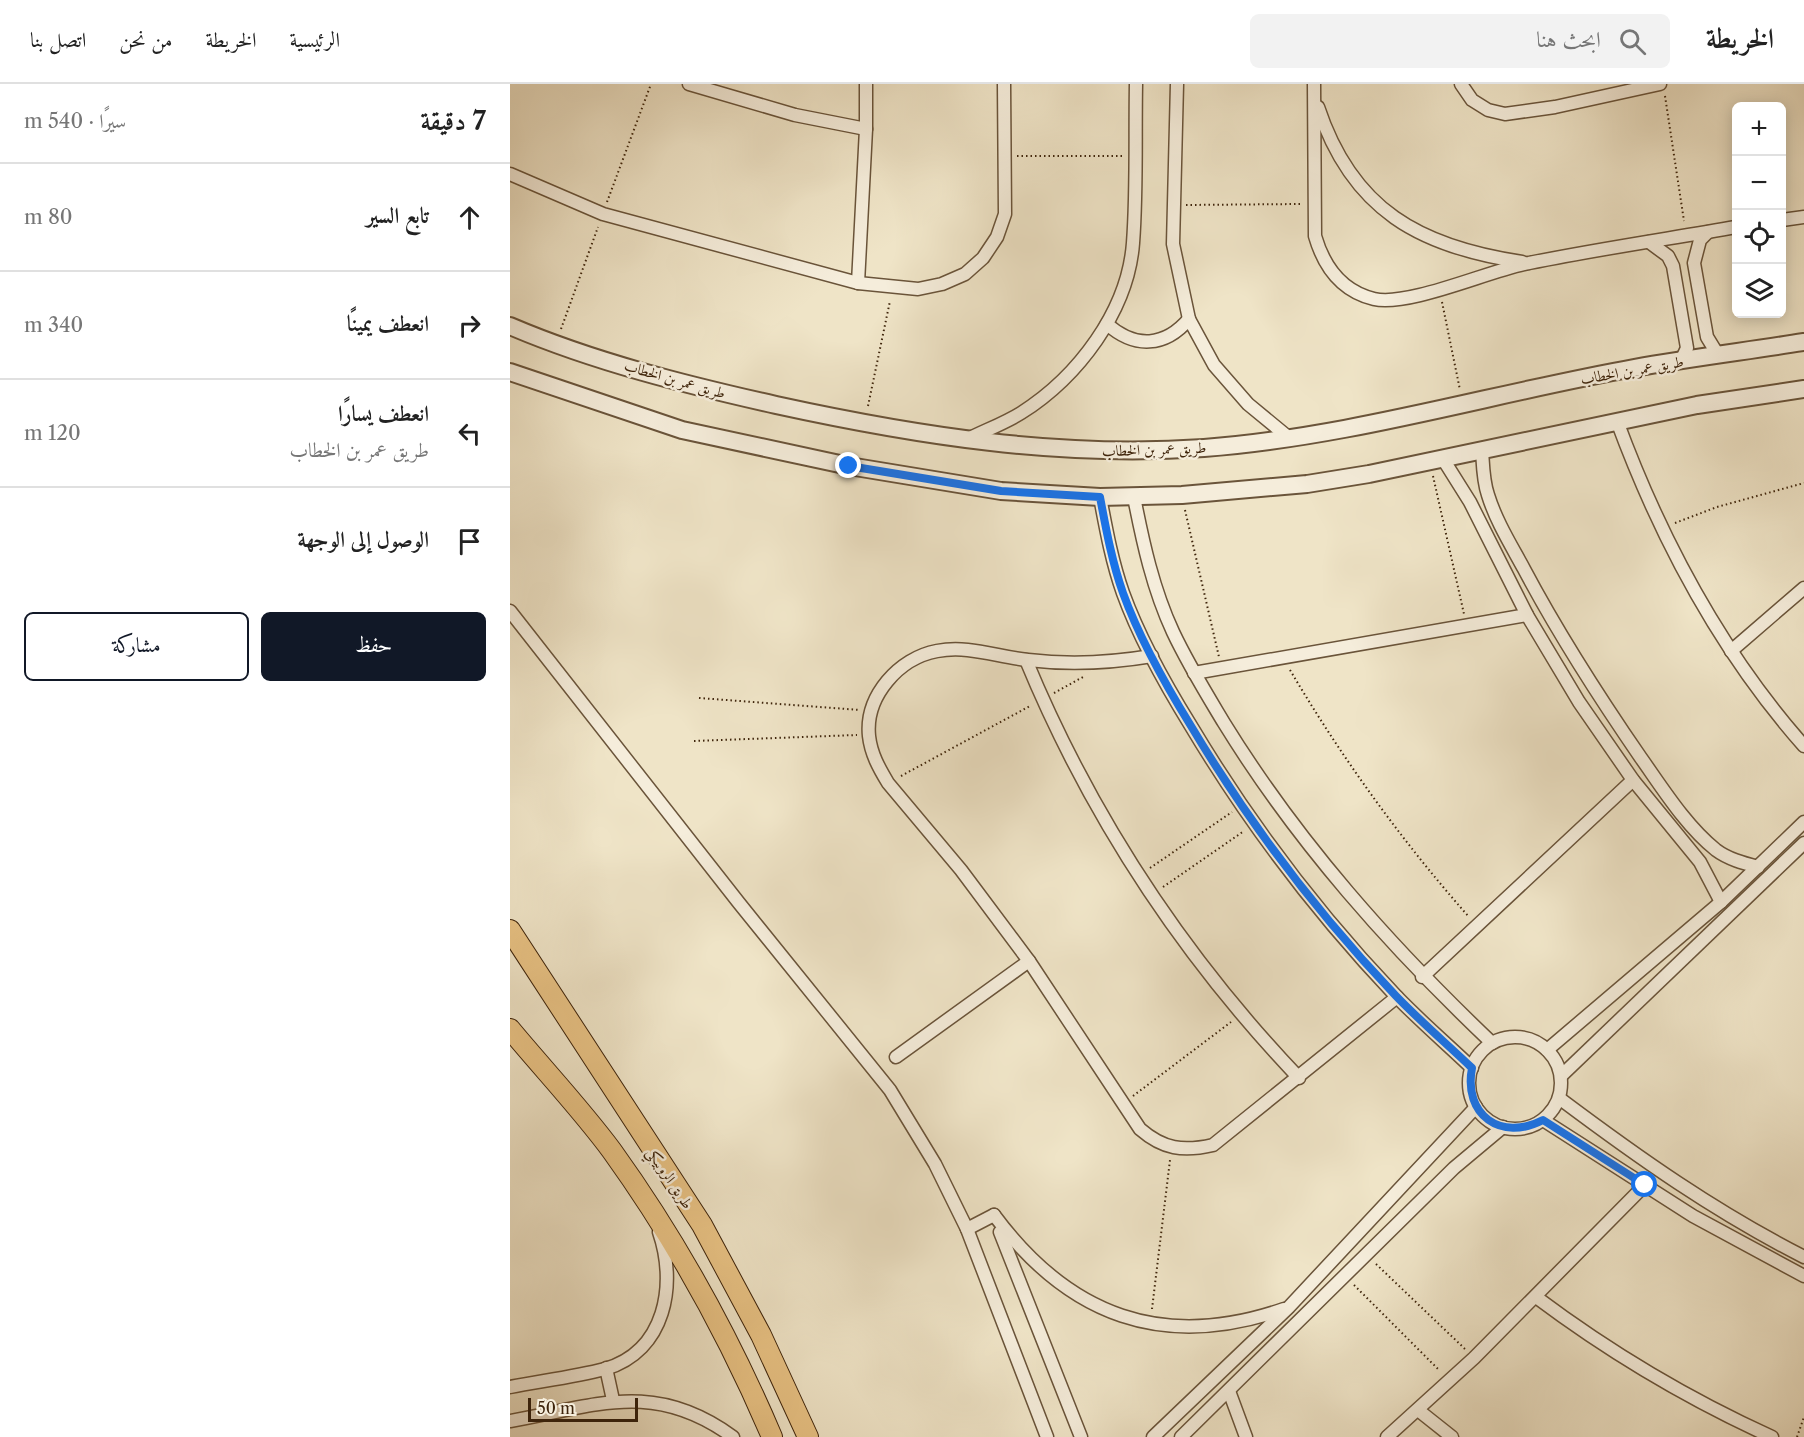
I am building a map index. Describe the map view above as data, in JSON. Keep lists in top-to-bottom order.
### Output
{
  "streets": {
    "main road": ["طريق الروبيكي"],
    "street": ["طريق عمر بن الخطاب"]
  },
  "scale_bar": "50 m",
  "page": {
    "header": "الخريطة",
    "search": "ابحث هنا",
    "nav": [
      "الرئيسية",
      "الخريطة",
      "من نحن",
      "اتصل بنا"
    ],
    "heading": ["7 دقيقة", "سيرًا · 540 m"],
    "map_buttons": ["+", "−"],
    "list": [
      ["تابع السير", "80 m"],
      ["انعطف يمينًا", "340 m"],
      ["انعطف يسارًا", "طريق عمر بن الخطاب", "120 m"],
      "الوصول إلى الوجهة"
    ],
    "buttons": ["حفظ", "مشاركة"],
    "scale": "50 m"
  }
}
